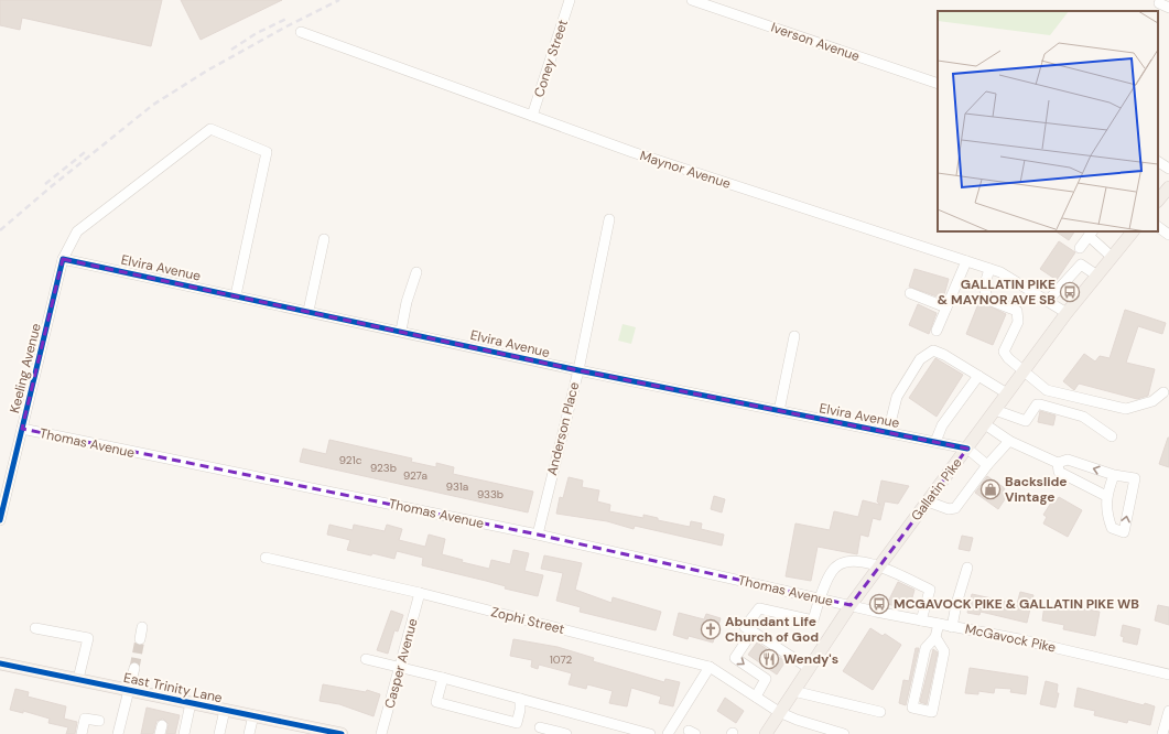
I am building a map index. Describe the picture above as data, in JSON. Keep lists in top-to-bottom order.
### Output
{
  "streets": {
    "main road": ["Gallatin Pike", "East Trinity Lane"],
    "street": [
      "Iverson Avenue",
      "Coney Street",
      "Maynor Avenue",
      "Elvira Avenue",
      "Keeling Avenue",
      "Anderson Place",
      "Thomas Avenue",
      "Zophi Street",
      "McGavock Pike",
      "Casper Avenue"
    ]
  },
  "crossings": [
    ["Coney Street", "Maynor Avenue"],
    ["Maynor Avenue", "Gallatin Pike"],
    ["Elvira Avenue", "Keeling Avenue"],
    ["Elvira Avenue", "Anderson Place"],
    ["Elvira Avenue", "Gallatin Pike"],
    ["Keeling Avenue", "Thomas Avenue"],
    ["Anderson Place", "Thomas Avenue"],
    ["Thomas Avenue", "Gallatin Pike"],
    ["Thomas Avenue", "McGavock Pike"],
    ["Gallatin Pike", "Zophi Street"],
    ["Gallatin Pike", "McGavock Pike"],
    ["Zophi Street", "Casper Avenue"]
  ],
  "places": {
    "bus stop": ["GALLATIN PIKE & MAYNOR AVE SB", "MCGAVOCK PIKE & GALLATIN PIKE WB"],
    "shop": ["Backslide Vintage"],
    "church": ["Abundant Life Church of God"],
    "restaurant": ["Wendy's"]
  },
  "house_numbers": [
    "921c",
    "923b",
    "927a",
    "931a",
    "933b",
    "1072"
  ]
}
